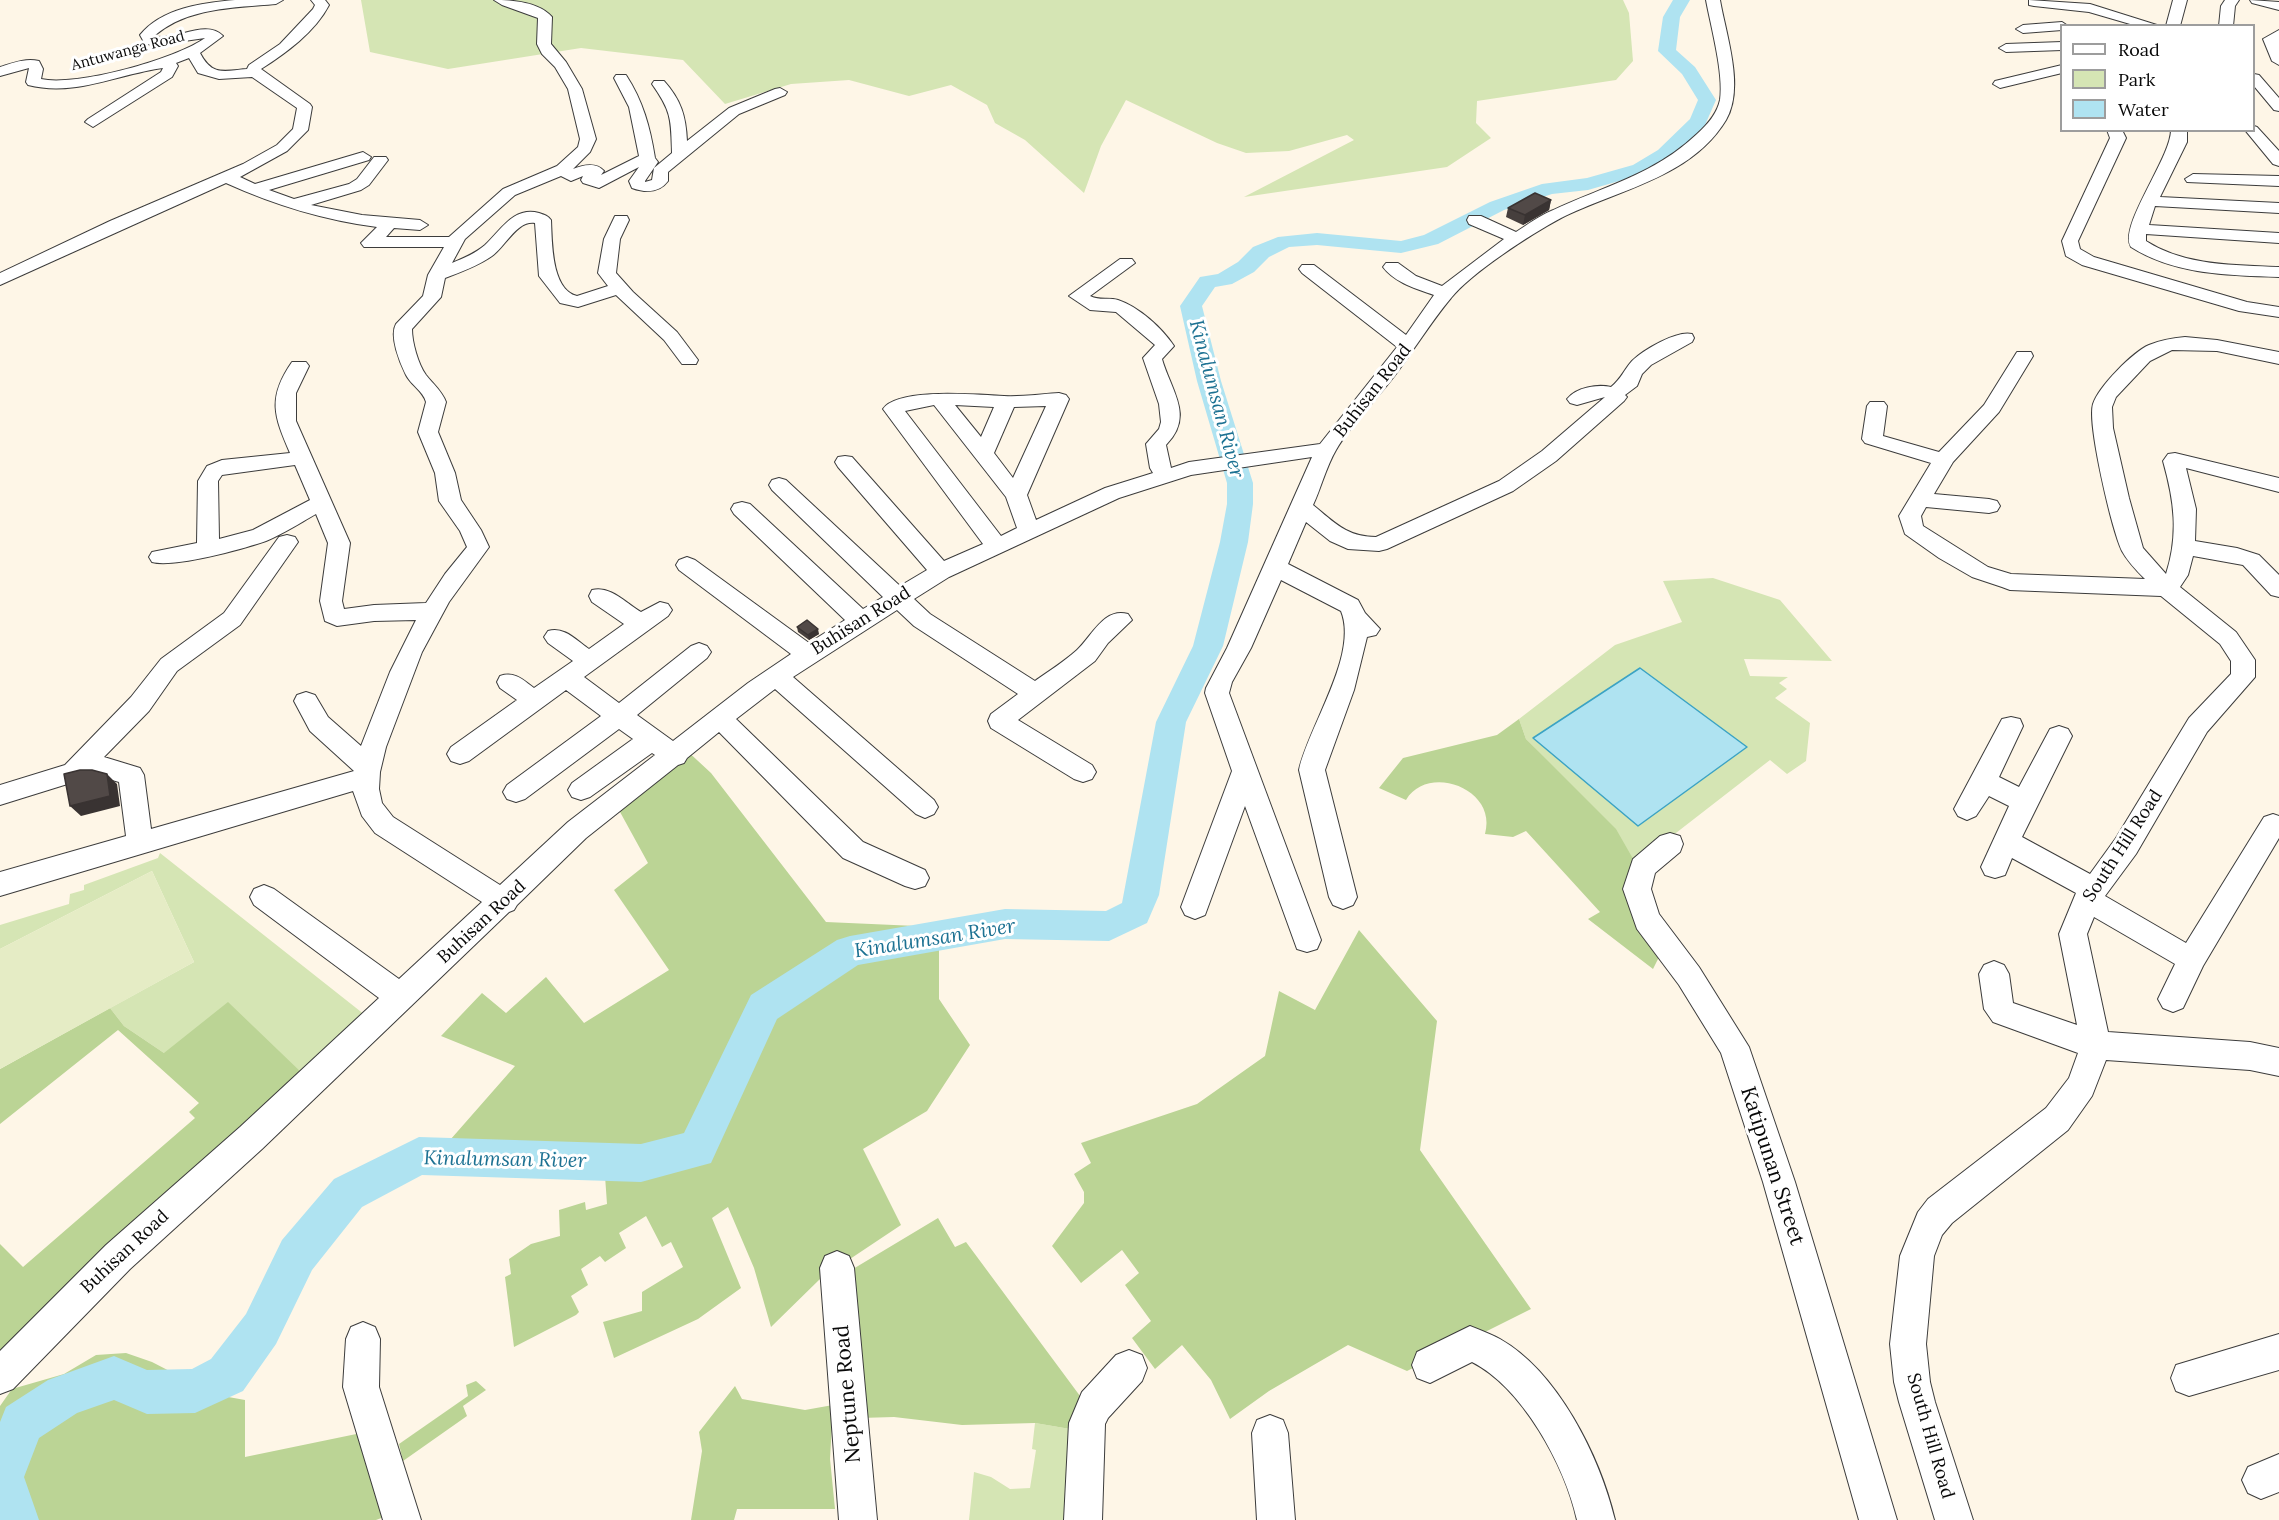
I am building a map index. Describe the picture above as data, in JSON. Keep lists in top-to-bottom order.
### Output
{
  "streets": {
    "street": [
      "Antuwanga Road",
      "Buhisan Road",
      "South Hill Road",
      "Katipunan Street",
      "Neptune Road"
    ]
  },
  "water": ["Kinalumsan River"],
  "legend": ["Road", "Park", "Water"]
}
